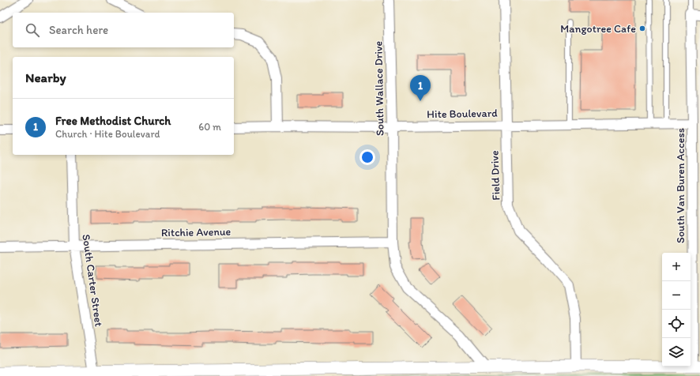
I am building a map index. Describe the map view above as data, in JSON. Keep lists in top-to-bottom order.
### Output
{
  "streets": {
    "street": [
      "South Wallace Drive",
      "Hite Boulevard",
      "Field Drive",
      "South Van Buren Access",
      "Ritchie Avenue",
      "South Carter Street"
    ]
  },
  "crossings": [
    ["South Wallace Drive", "Hite Boulevard"],
    ["South Wallace Drive", "Ritchie Avenue"],
    ["Hite Boulevard", "Field Drive"],
    ["Hite Boulevard", "South Van Buren Access"],
    ["Ritchie Avenue", "South Carter Street"]
  ],
  "places": ["Mangotree Cafe"],
  "page": {
    "search": "Search here",
    "heading": "Nearby",
    "pins": "1",
    "list": [
      {
        "mark": "1",
        "name": "Free Methodist Church",
        "note": "Church · Hite Boulevard",
        "value": "60 m"
      }
    ],
    "map_buttons": ["+", "−"]
  }
}
